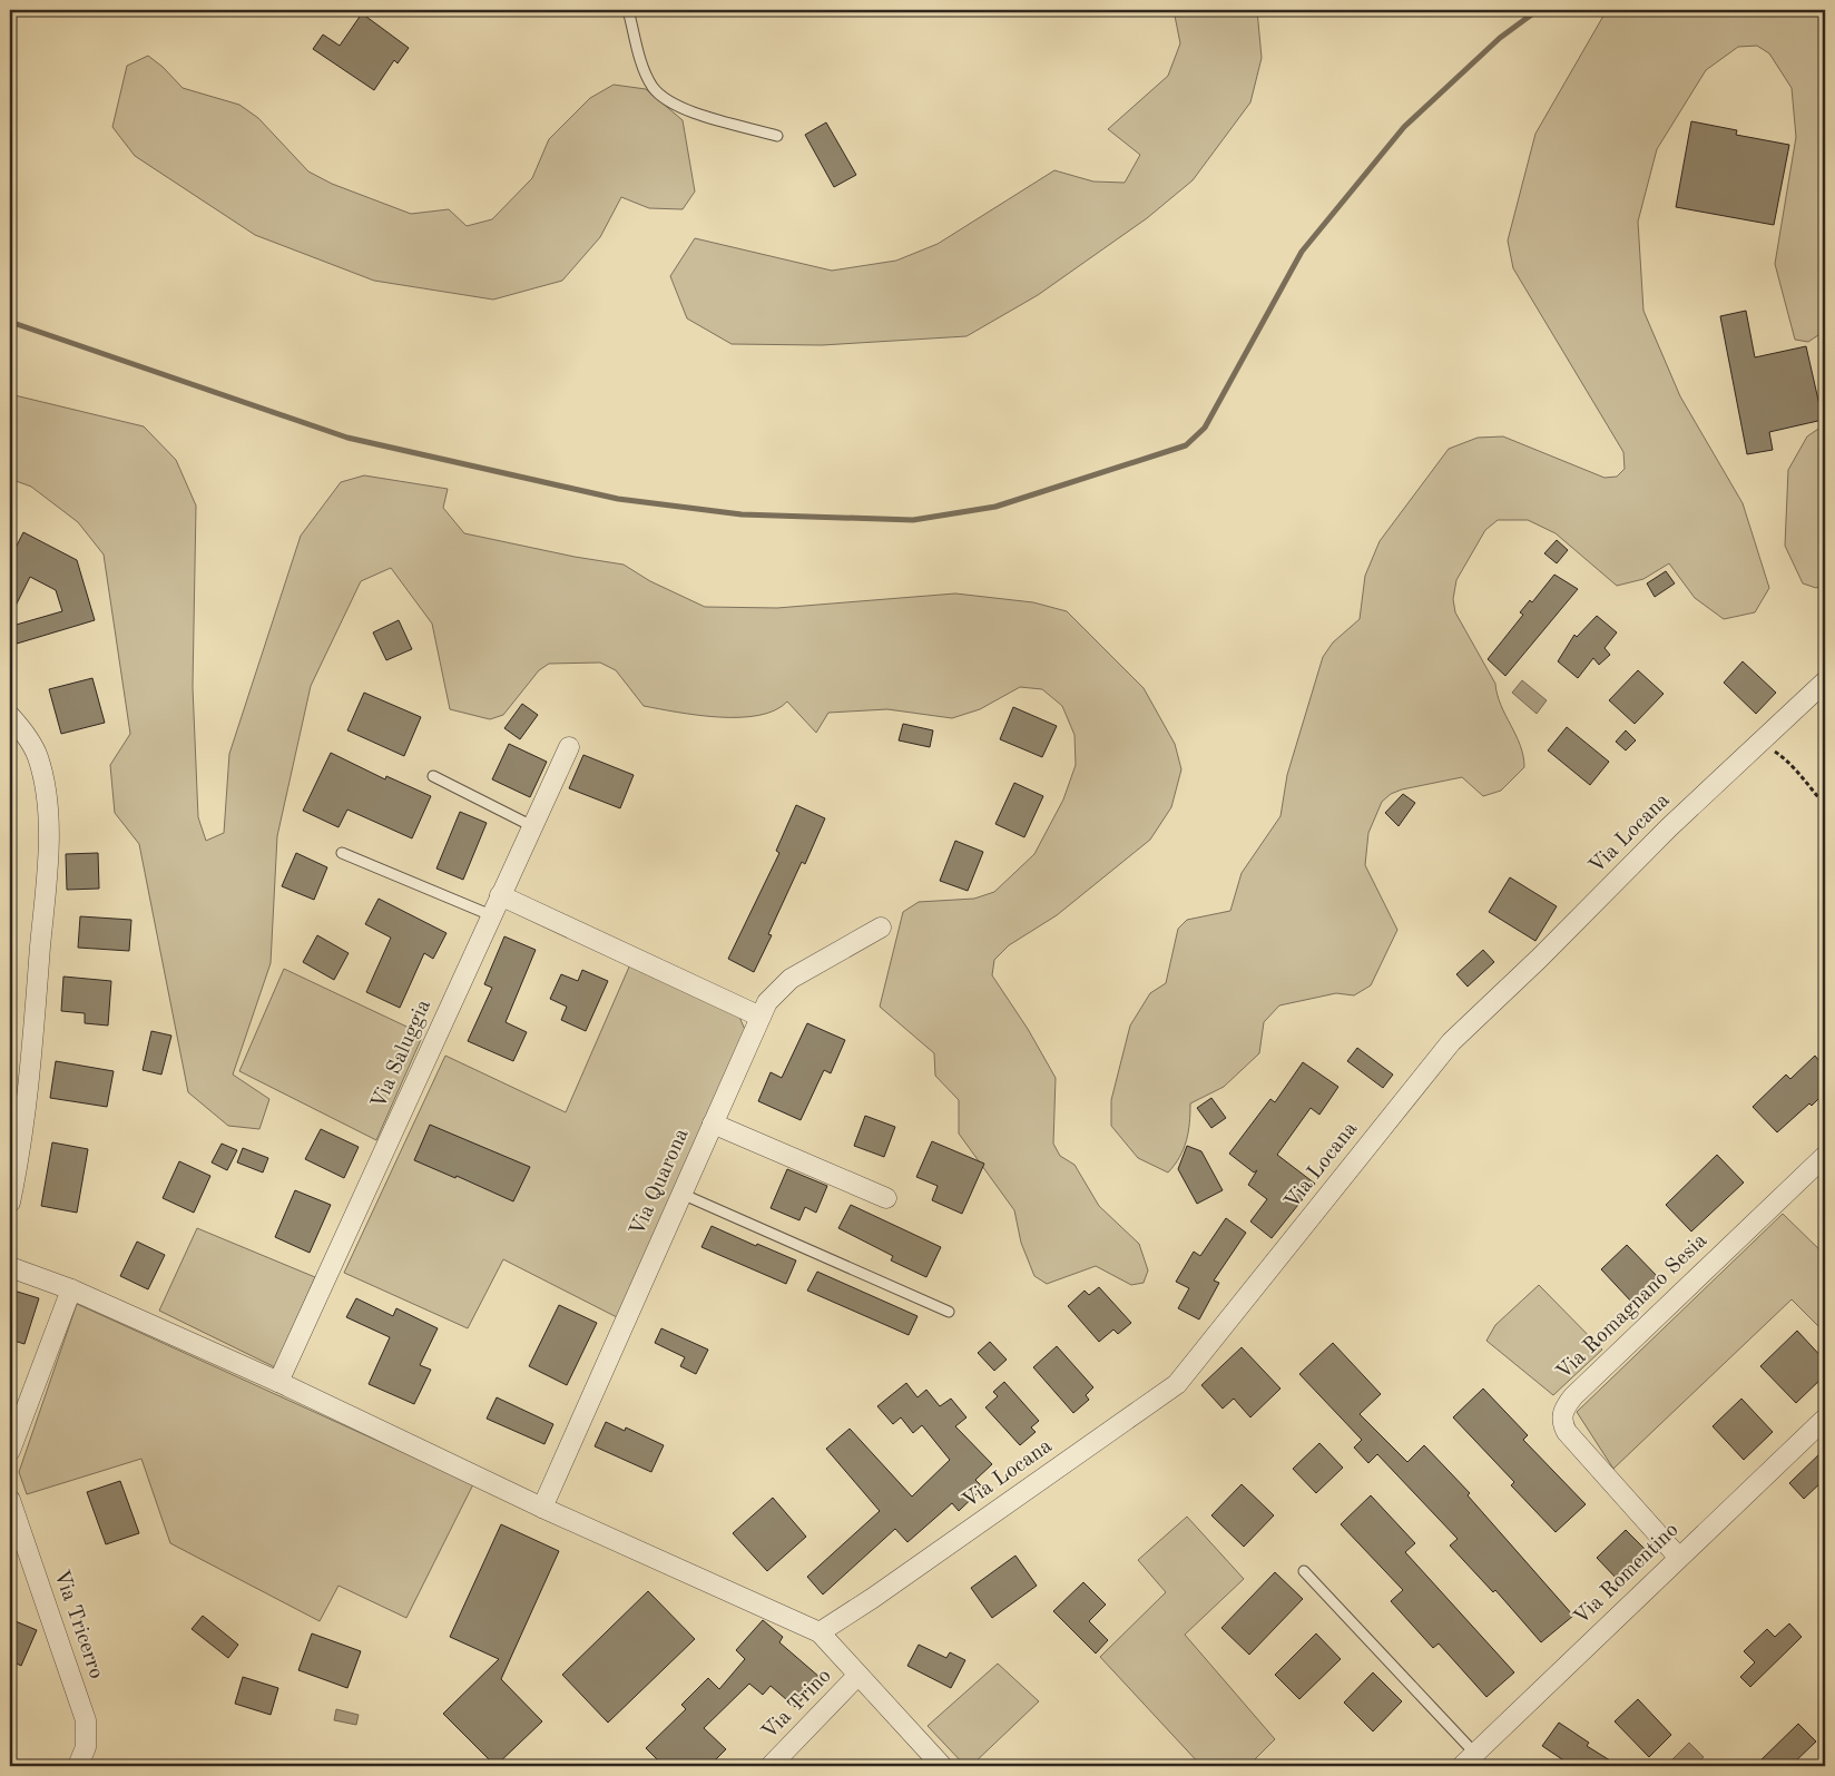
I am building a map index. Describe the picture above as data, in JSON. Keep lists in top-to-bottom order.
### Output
{
  "streets": {
    "street": [
      "Via Locana",
      "Via Saluggia",
      "Via Quarona",
      "Via Romagnano Sesia",
      "Via Romentino",
      "Via Tricerro",
      "Via Trino"
    ]
  },
  "crossings": [
    ["Via Romagnano Sesia", "Via Romentino"]
  ]
}
